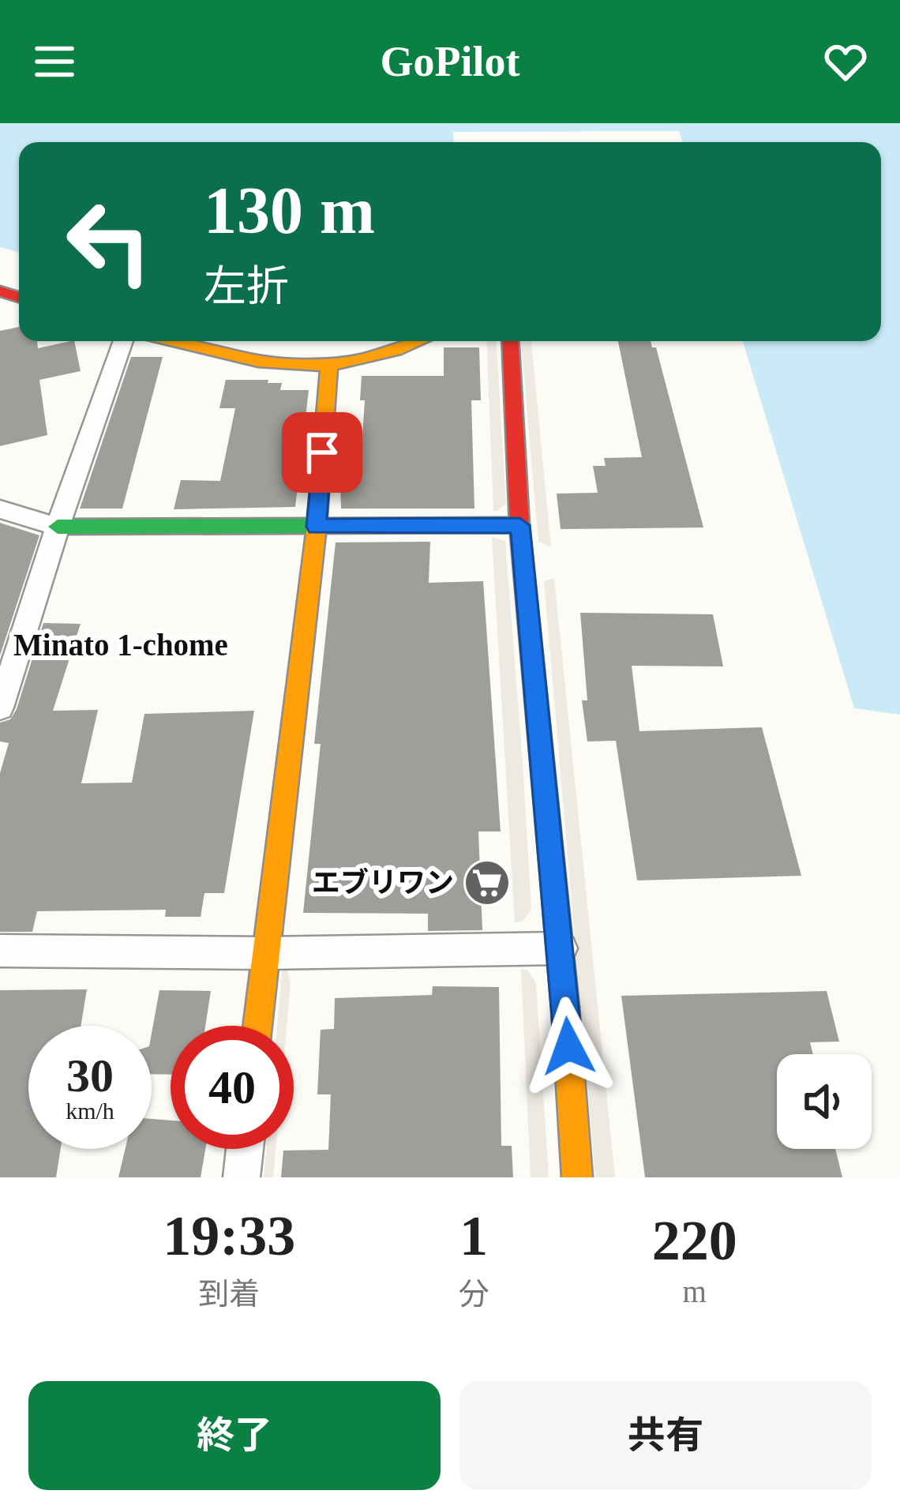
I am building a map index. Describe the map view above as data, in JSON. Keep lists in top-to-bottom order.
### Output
{
  "districts": ["Minato 1-chome"],
  "places": {
    "supermarket": ["エブリワン"]
  },
  "page": {
    "header": "GoPilot",
    "turn": ["130 m", "左折"],
    "speed": "30 km/h",
    "limit": "40",
    "eta": [
      "19:33",
      "到着",
      "1",
      "分",
      "220",
      "m"
    ],
    "buttons": ["終了", "共有"]
  }
}
